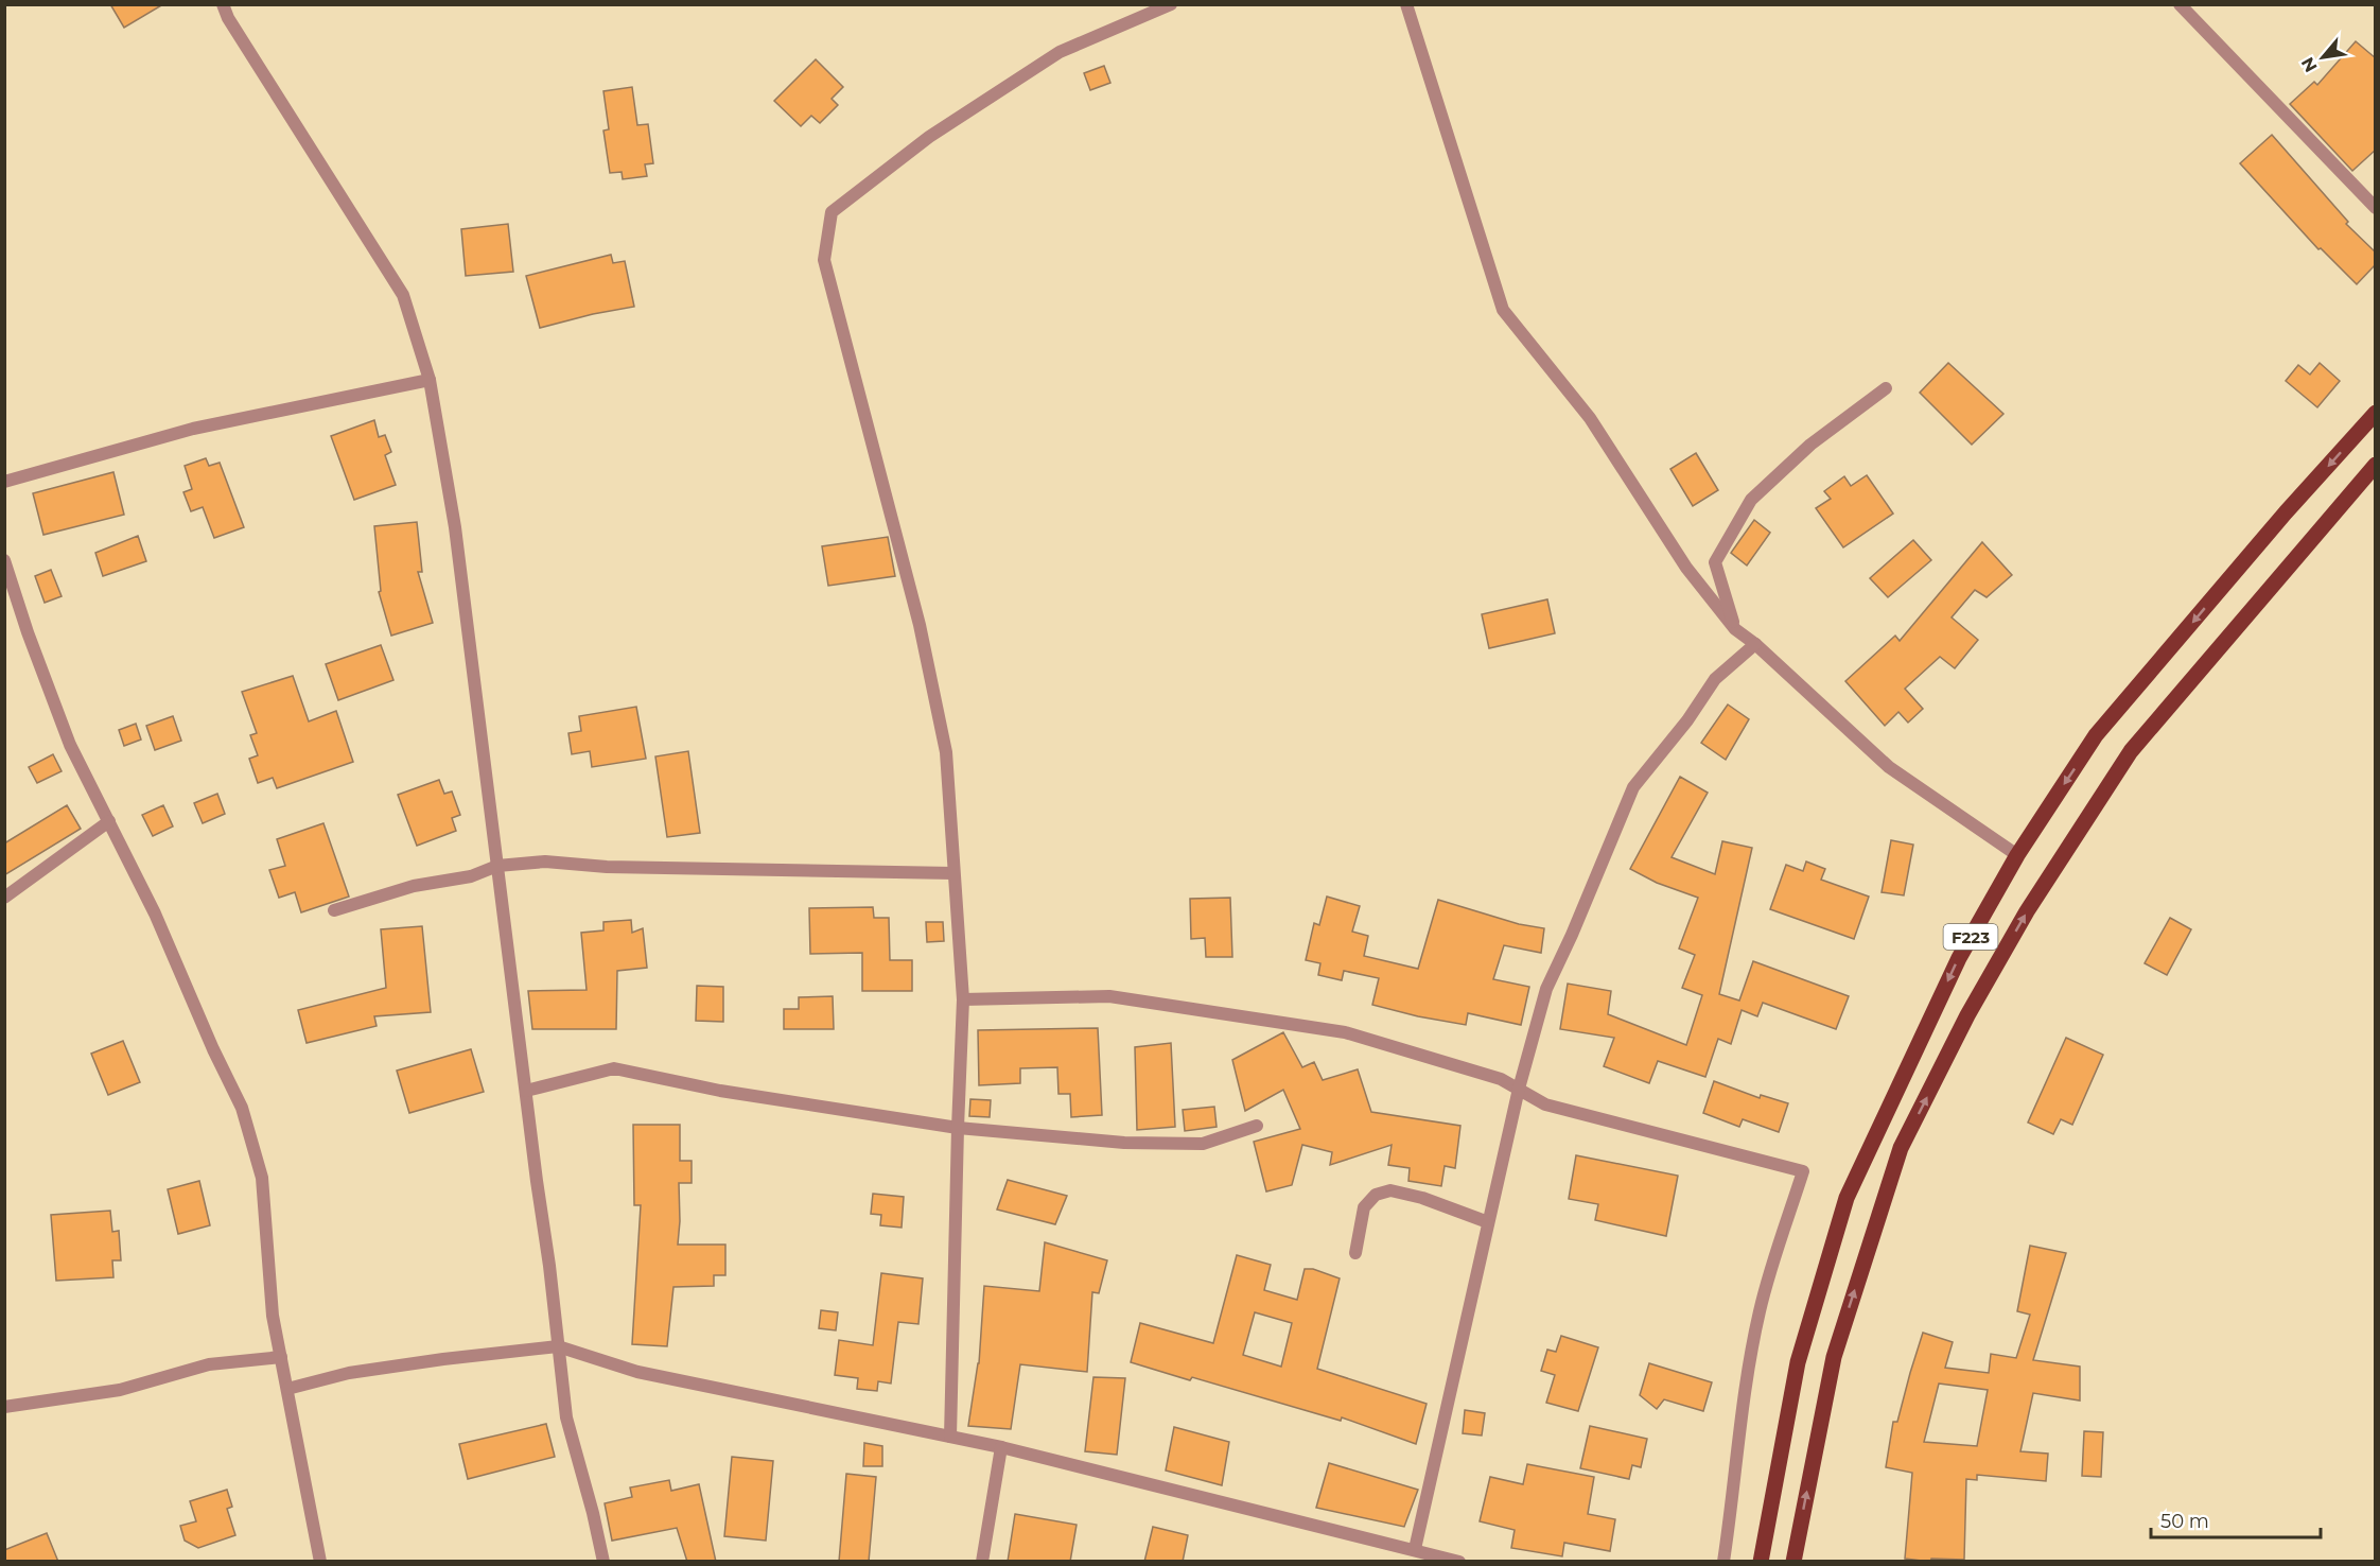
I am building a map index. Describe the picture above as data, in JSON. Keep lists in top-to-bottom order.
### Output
{
  "streets": {
    "main road": ["F223"]
  },
  "scale_bar": "50 m",
  "north": "bottom left"
}
